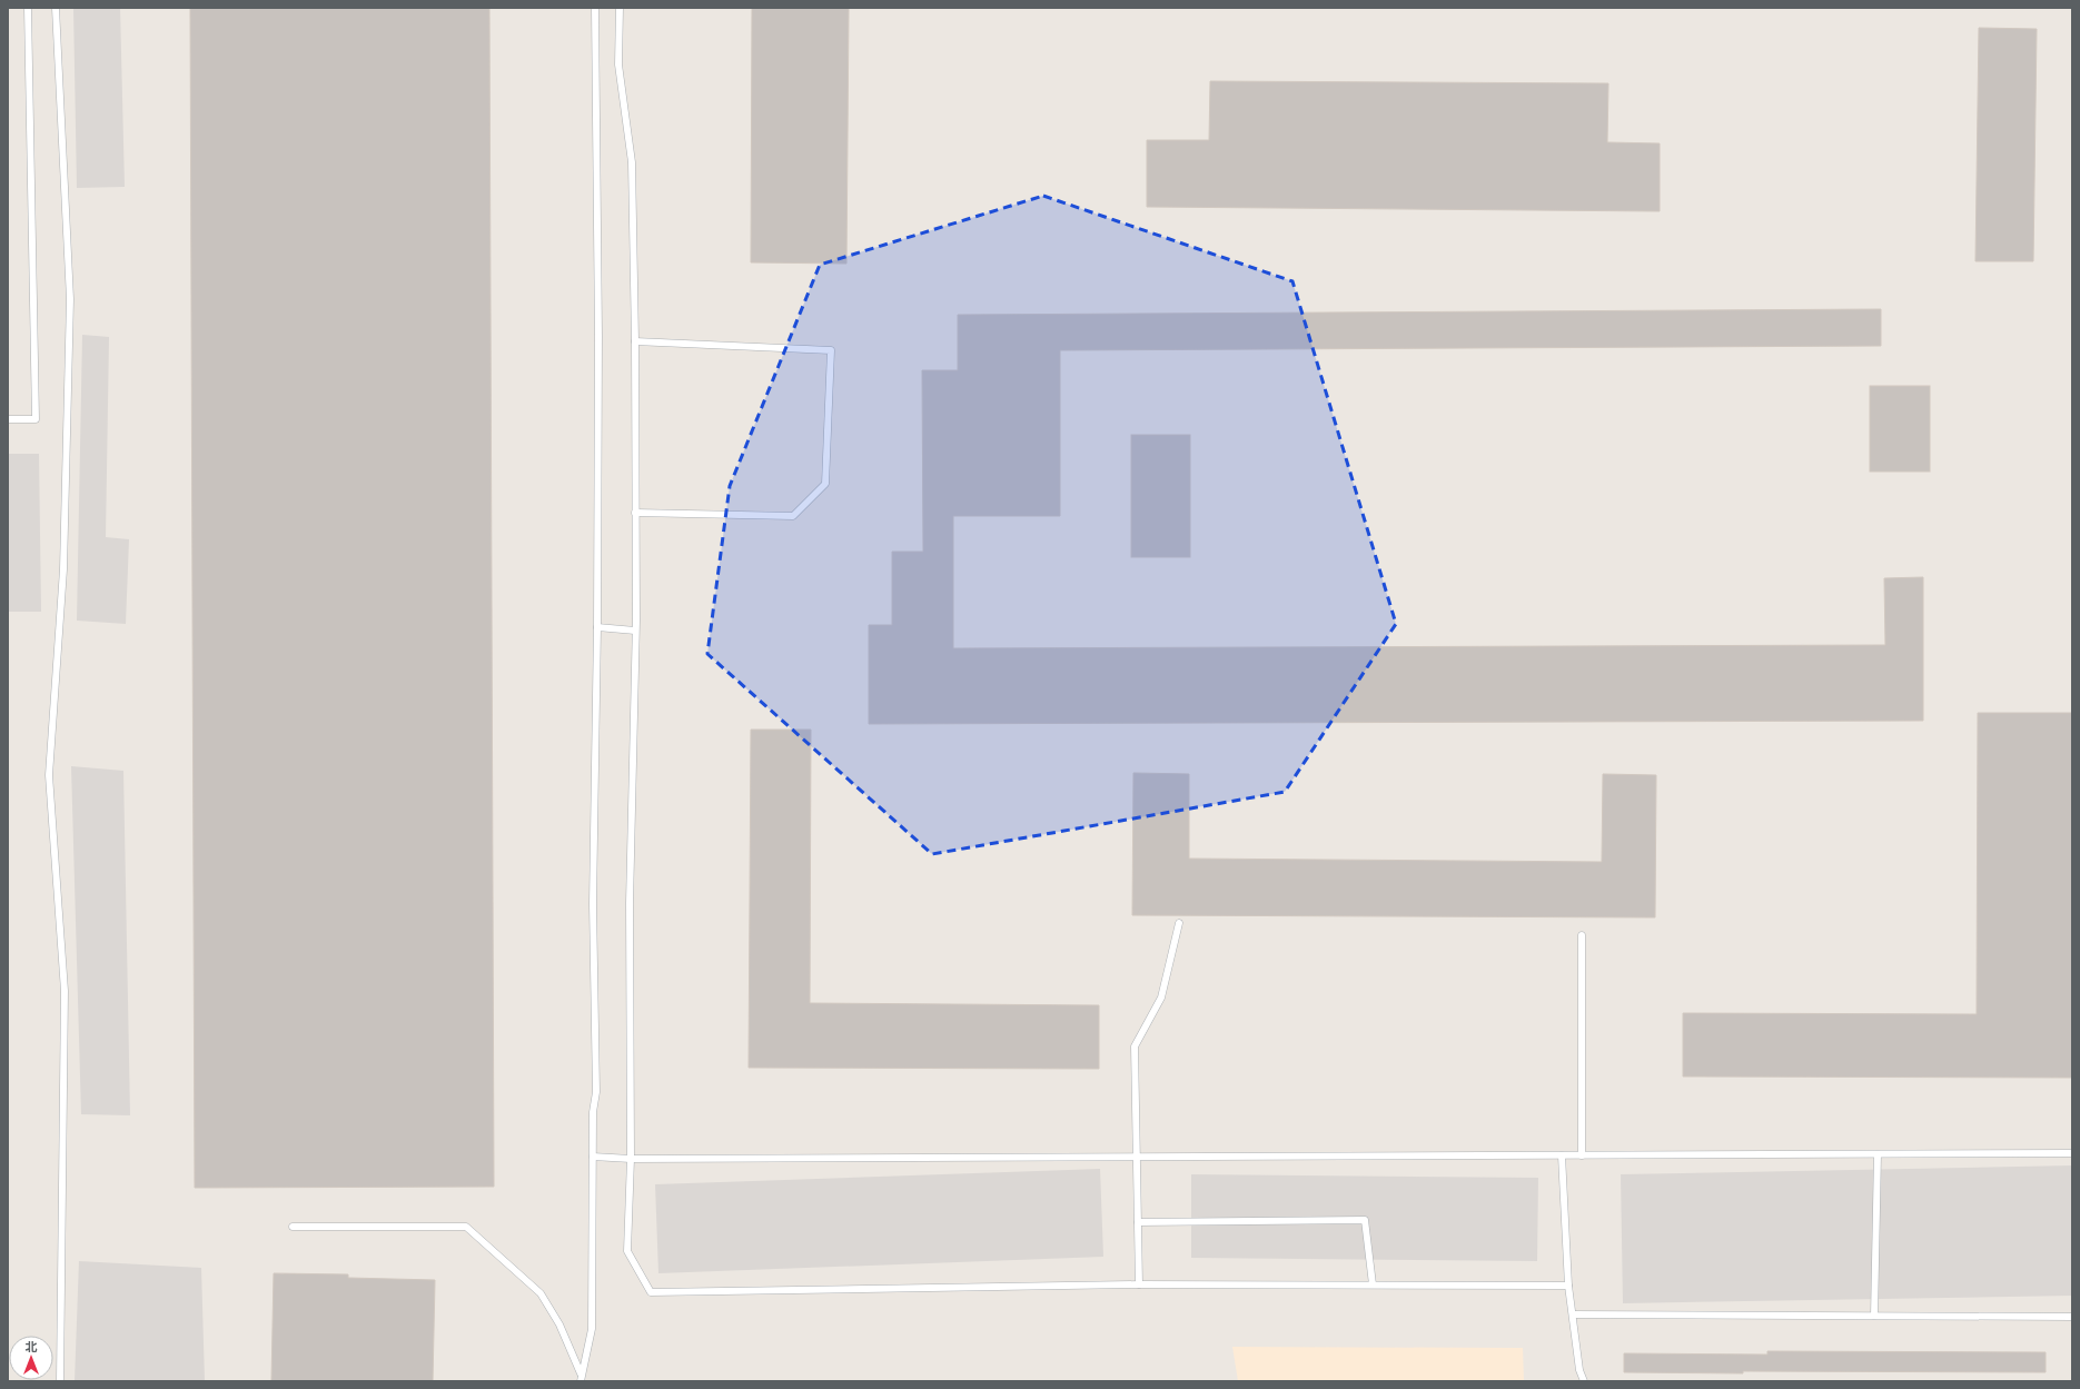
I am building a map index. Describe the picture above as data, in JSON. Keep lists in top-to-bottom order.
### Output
{
  "north": "top"
}
